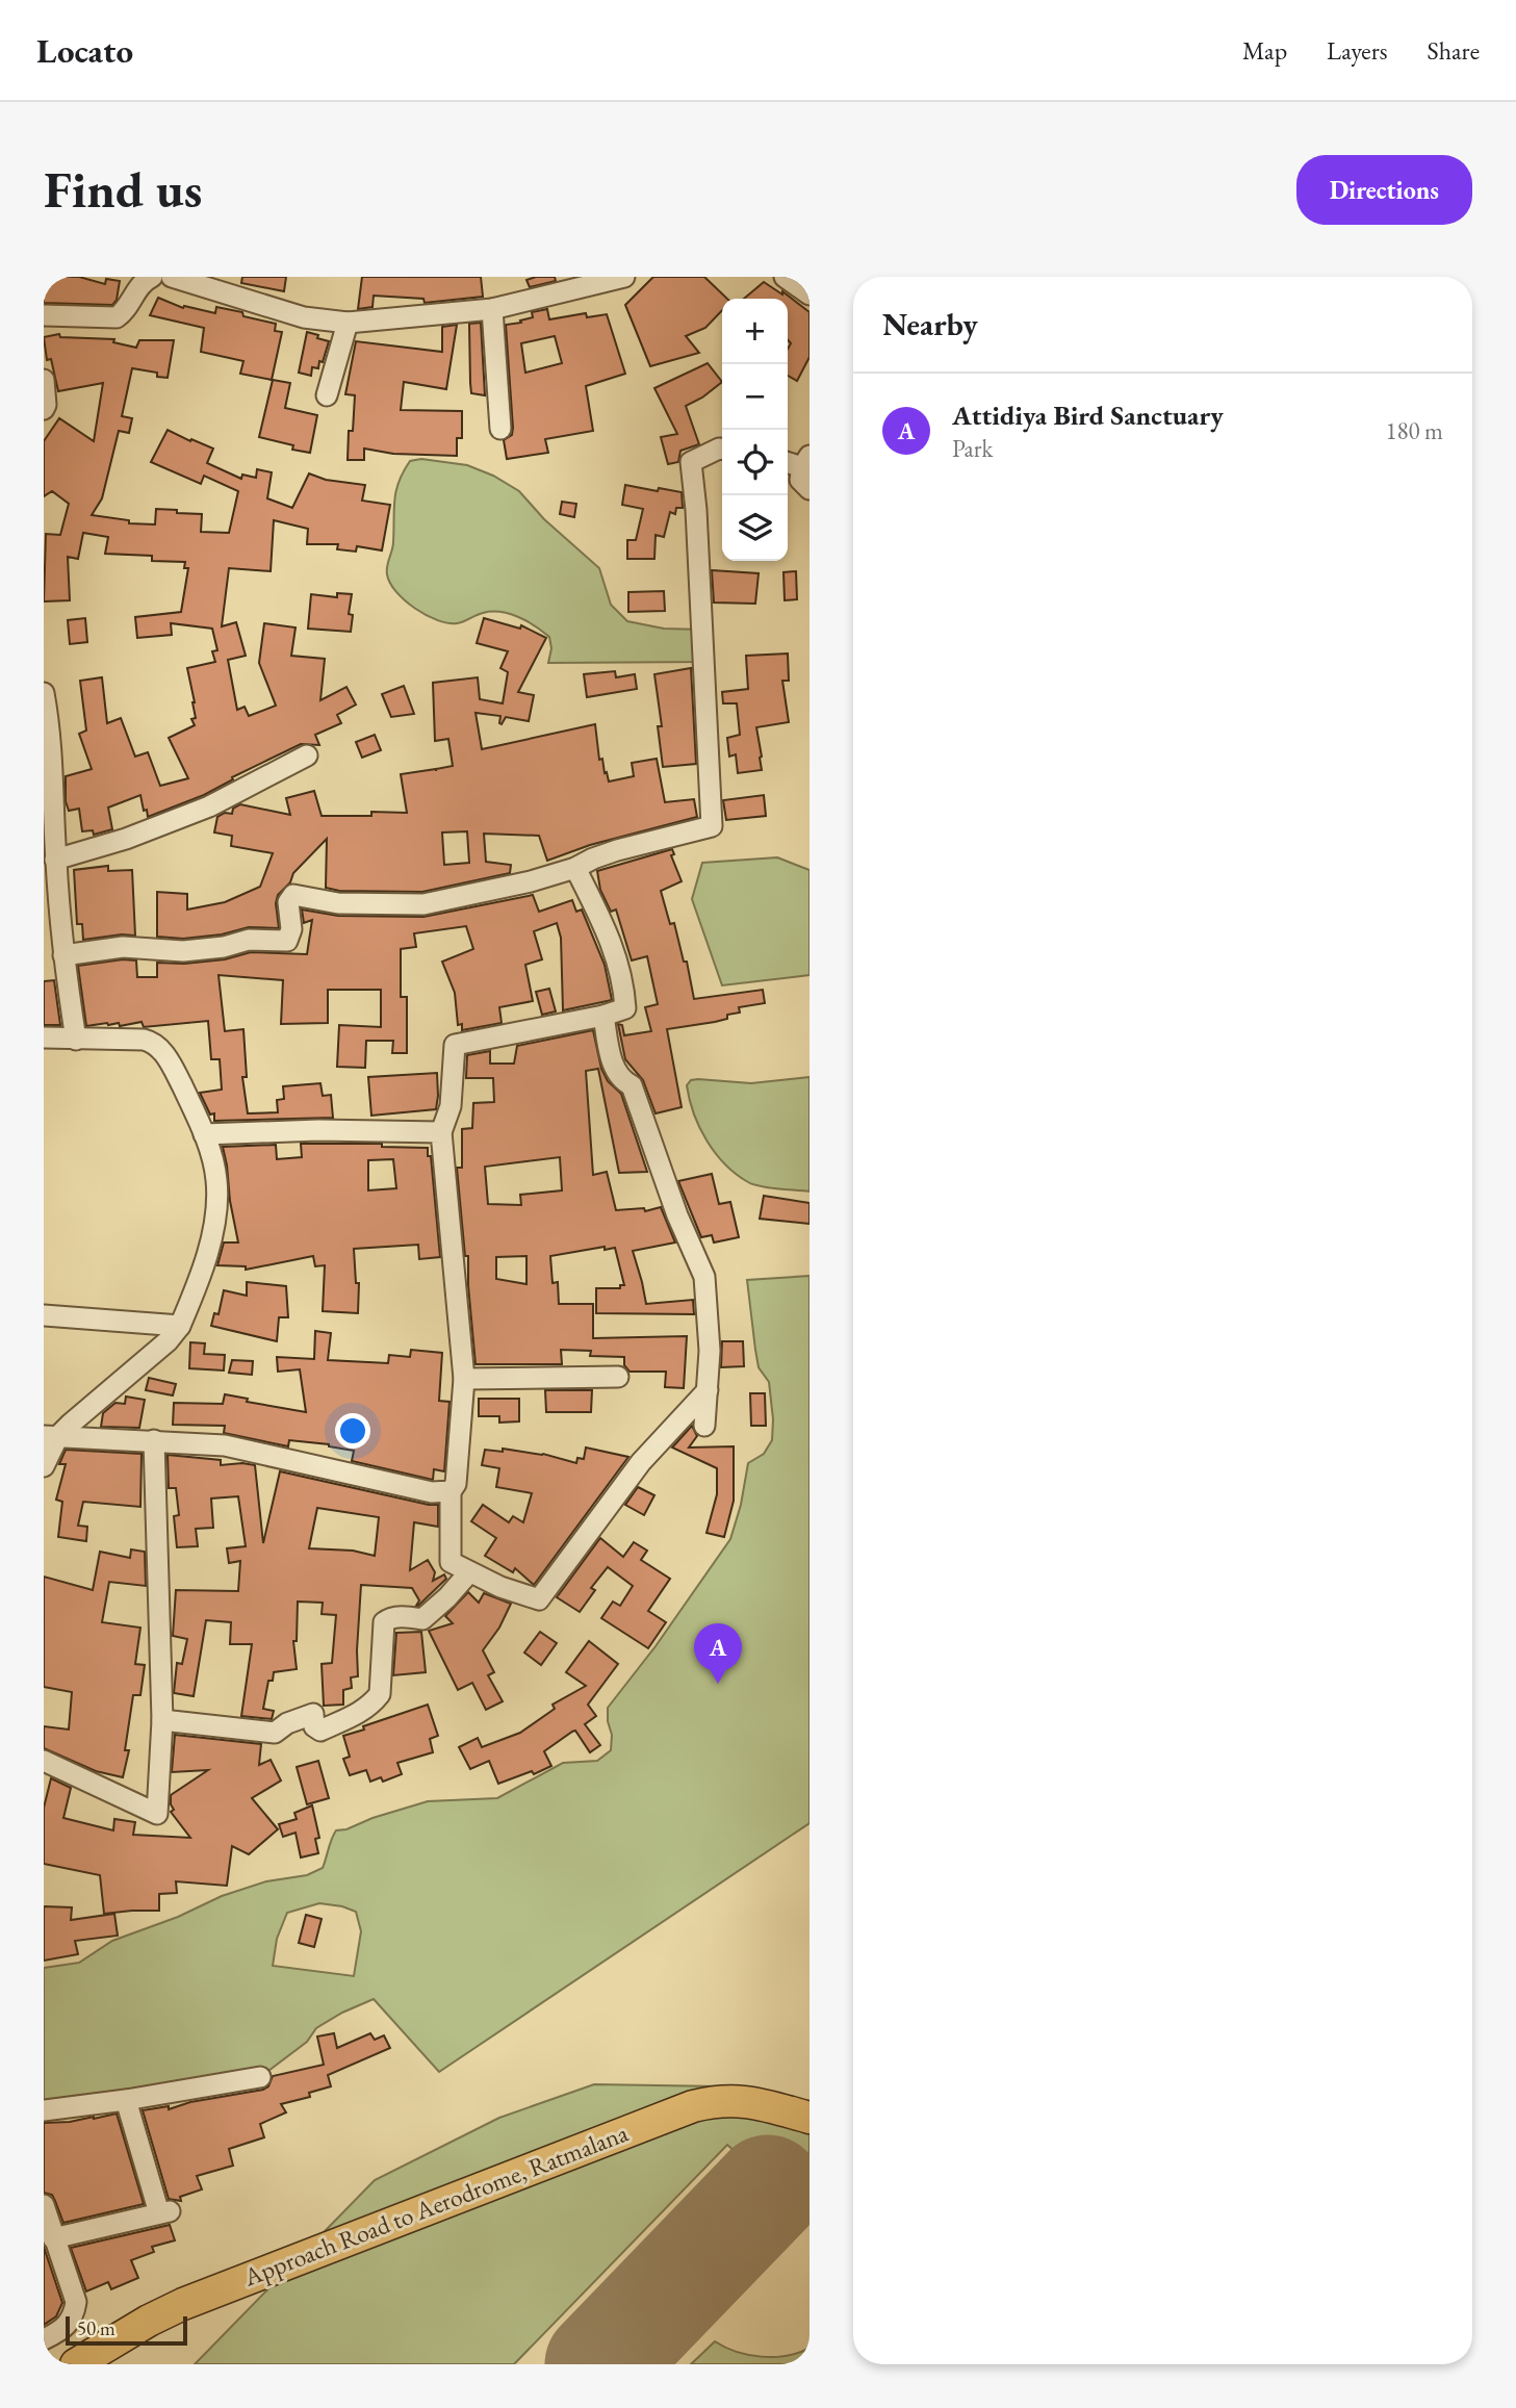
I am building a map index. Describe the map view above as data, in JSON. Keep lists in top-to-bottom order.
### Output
{
  "streets": {
    "main road": ["Approach Road to Aerodrome, Ratmalana"]
  },
  "scale_bar": "50 m",
  "page": {
    "header": "Locato",
    "nav": ["Map", "Layers", "Share"],
    "buttons": "Directions",
    "title": "Find us",
    "heading": "Nearby",
    "map_buttons": ["+", "−"],
    "list": [
      {
        "mark": "A",
        "name": "Attidiya Bird Sanctuary",
        "note": "Park",
        "value": "180 m"
      }
    ],
    "pins": "A",
    "scale": "50 m"
  }
}
